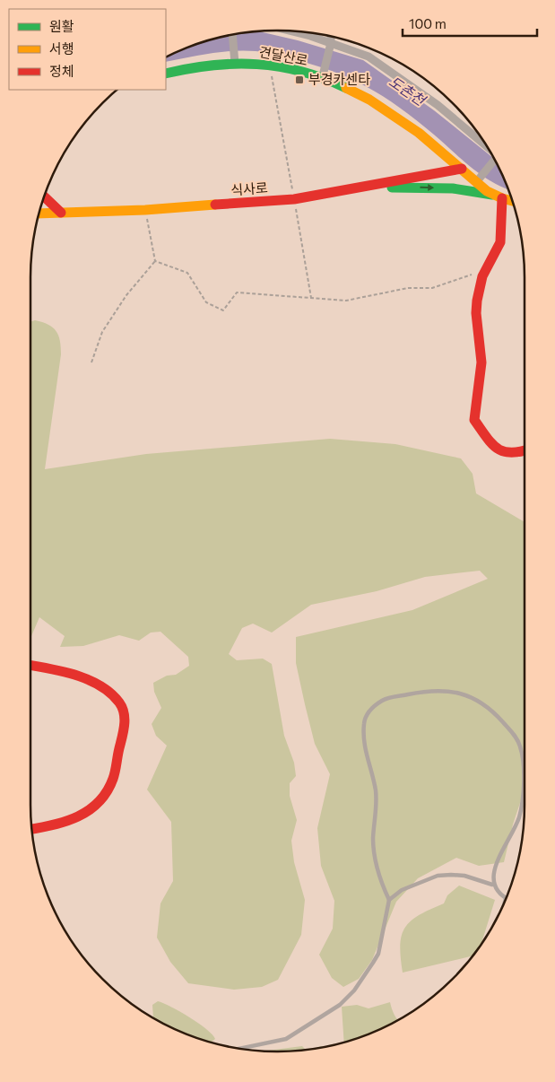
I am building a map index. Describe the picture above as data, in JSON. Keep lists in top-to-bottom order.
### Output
{
  "streets": {
    "street": ["견달산로", "식사로"]
  },
  "crossings": [
    ["견달산로", "식사로"]
  ],
  "water": ["도촌천"],
  "places": {
    "transit": ["부경카센타"]
  },
  "legend": ["원활", "서행", "정체"],
  "scale_bar": "100 m"
}
